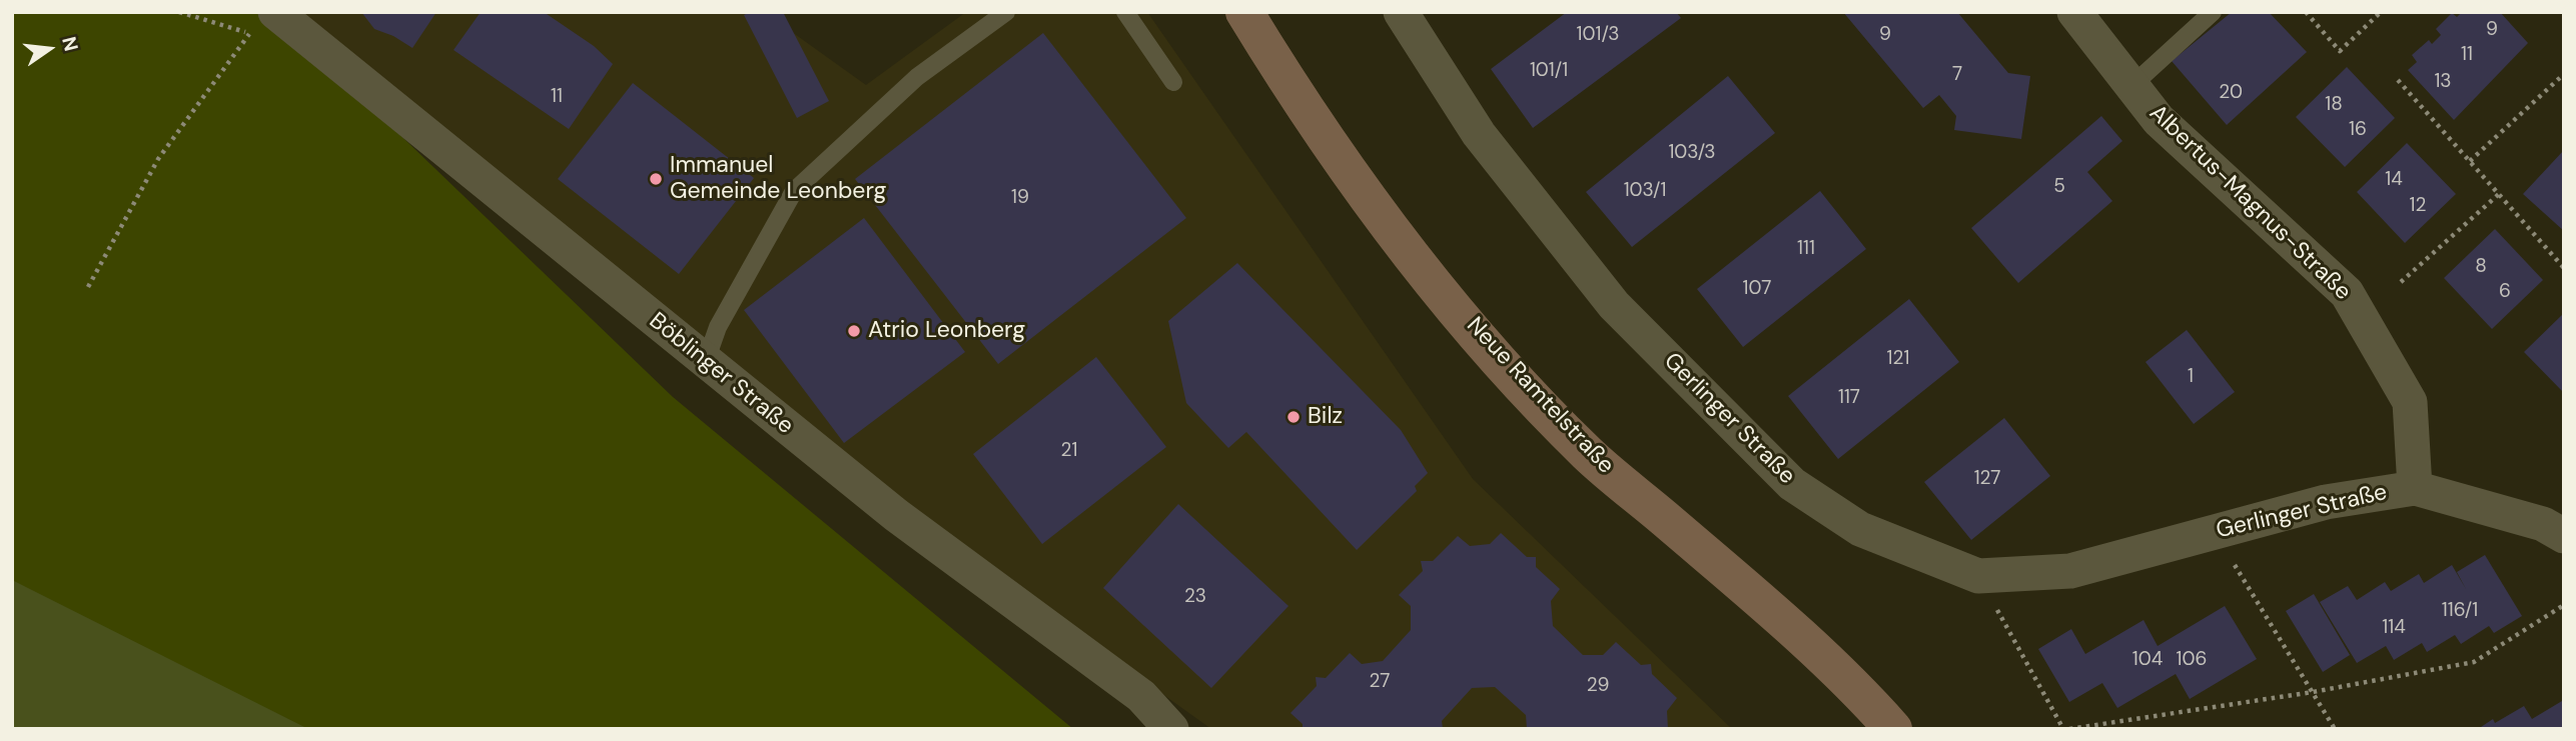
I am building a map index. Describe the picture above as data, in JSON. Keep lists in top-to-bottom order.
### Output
{
  "streets": {
    "main road": ["Neue Ramtelstraße"],
    "street": ["Albertus-Magnus-Straße", "Böblinger Straße", "Gerlinger Straße"]
  },
  "crossings": [
    ["Albertus-Magnus-Straße", "Gerlinger Straße"]
  ],
  "places": ["Immanuel Gemeinde Leonberg", "Atrio Leonberg", "Bilz"],
  "house_numbers": [
    "9",
    "101/3",
    "9",
    "11",
    "101/1",
    "7",
    "13",
    "20",
    "11",
    "18",
    "16",
    "103/3",
    "14",
    "5",
    "103/1",
    "19",
    "12",
    "111",
    "8",
    "107",
    "6",
    "121",
    "1",
    "117",
    "21",
    "127",
    "23",
    "116/1",
    "114",
    "104",
    "106",
    "27",
    "29"
  ],
  "north": "right"
}
